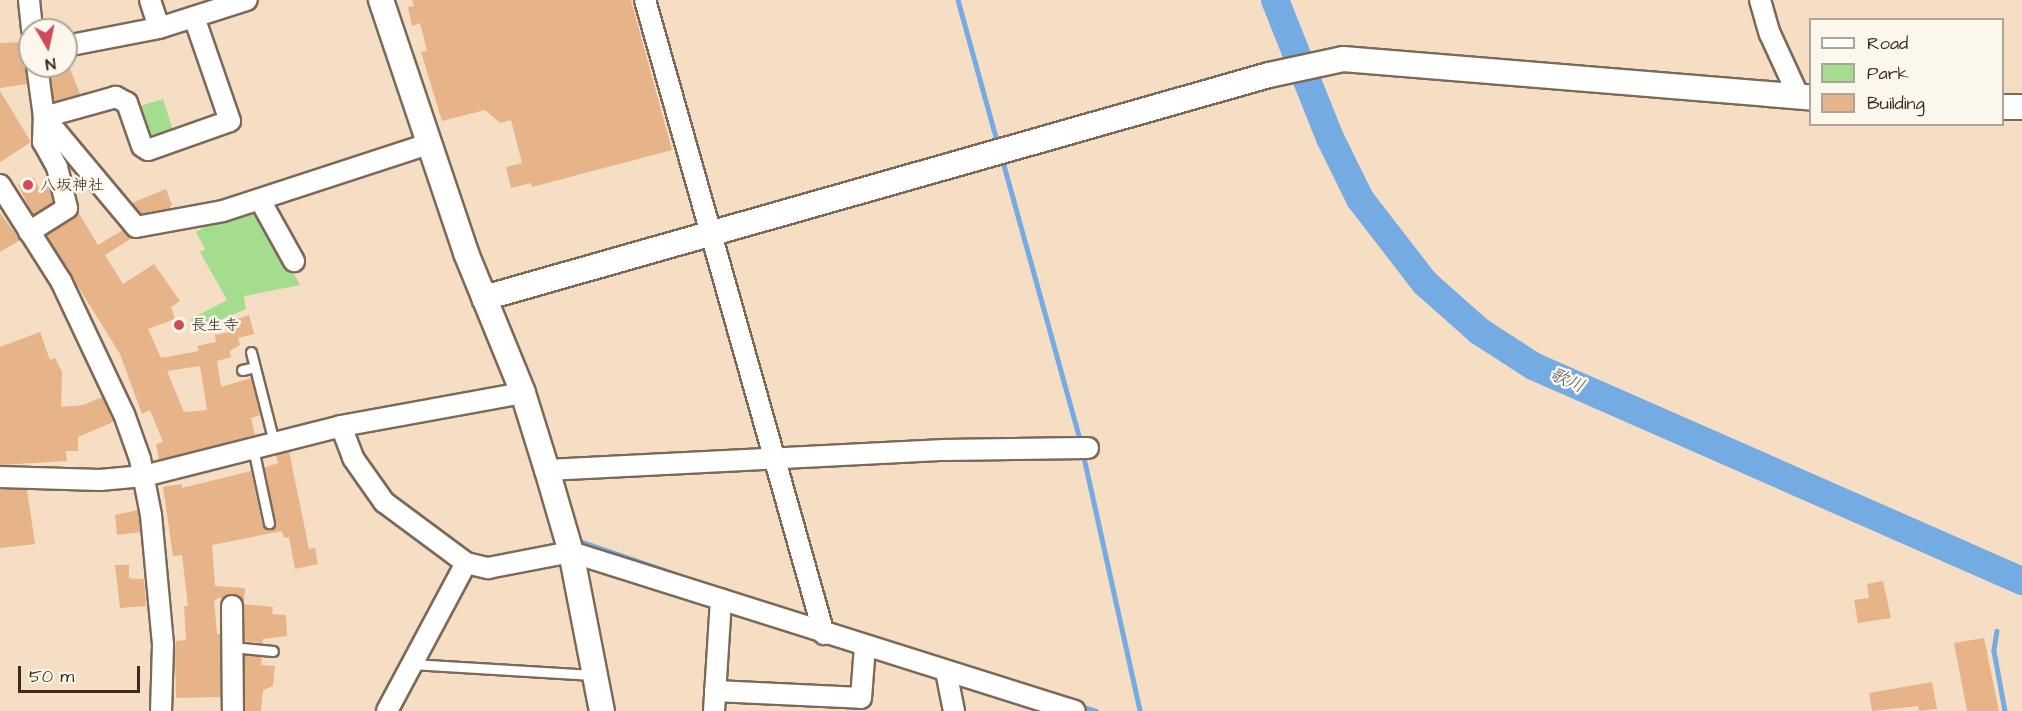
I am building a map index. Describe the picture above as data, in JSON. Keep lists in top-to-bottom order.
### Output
{
  "water": ["歌川"],
  "places": ["八坂神社", "長生寺"],
  "legend": ["Road", "Park", "Building"],
  "scale_bar": "50 m",
  "north": "bottom"
}
